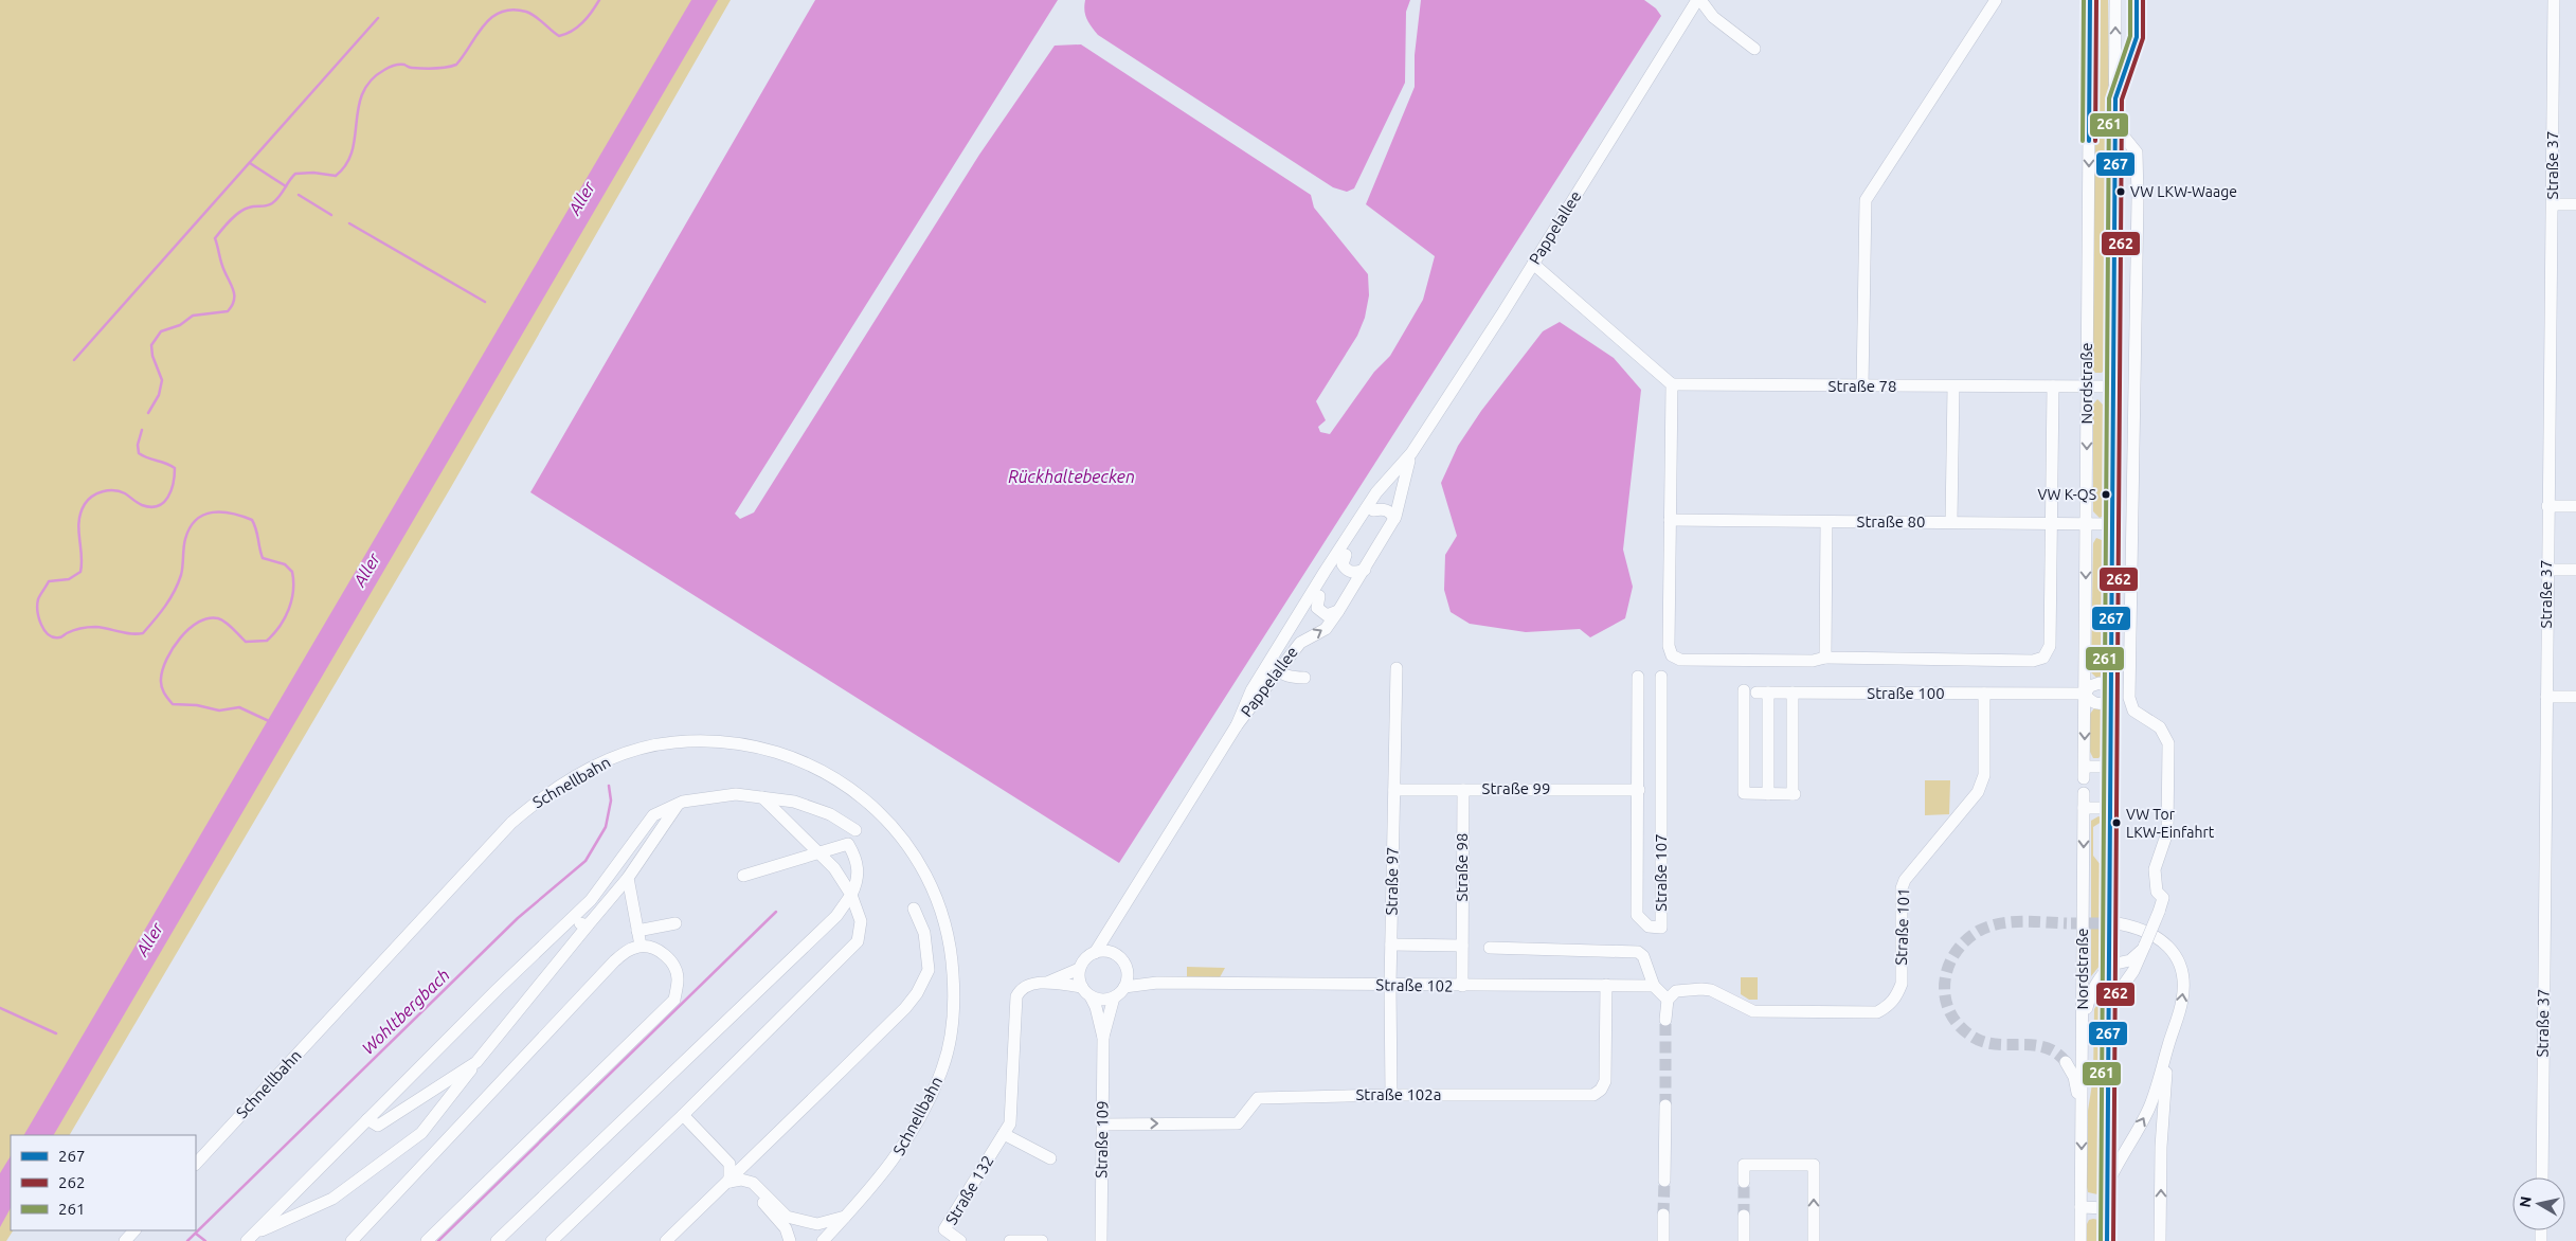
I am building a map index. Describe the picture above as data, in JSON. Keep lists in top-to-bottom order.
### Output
{
  "streets": {
    "street": [
      "Straße 37",
      "Pappelallee",
      "Nordstraße",
      "Straße 78",
      "Straße 80",
      "Straße 100",
      "Schnellbahn",
      "Straße 99",
      "Straße 98",
      "Straße 107",
      "Straße 97",
      "Straße 101",
      "Straße 102",
      "Straße 102a",
      "Straße 109",
      "Straße 132"
    ]
  },
  "crossings": [
    ["Pappelallee", "Straße 102"],
    ["Nordstraße", "Straße 78"],
    ["Nordstraße", "Straße 80"],
    ["Nordstraße", "Straße 100"],
    ["Straße 100", "Straße 101"],
    ["Straße 99", "Straße 98"],
    ["Straße 99", "Straße 107"],
    ["Straße 99", "Straße 97"],
    ["Straße 98", "Straße 102"],
    ["Straße 97", "Straße 102"],
    ["Straße 97", "Straße 102a"],
    ["Straße 102", "Straße 102a"],
    ["Straße 102a", "Straße 109"]
  ],
  "one_way": ["Straße 102a"],
  "water": ["Aller", "Rückhaltebecken", "Wohltbergbach"],
  "places": ["VW LKW-Waage", "VW K-QS", "VW Tor LKW-Einfahrt"],
  "lines": ["transit line 267", "transit line 262", "transit line 261"],
  "legend": ["267", "262", "261"],
  "north": "left"
}
